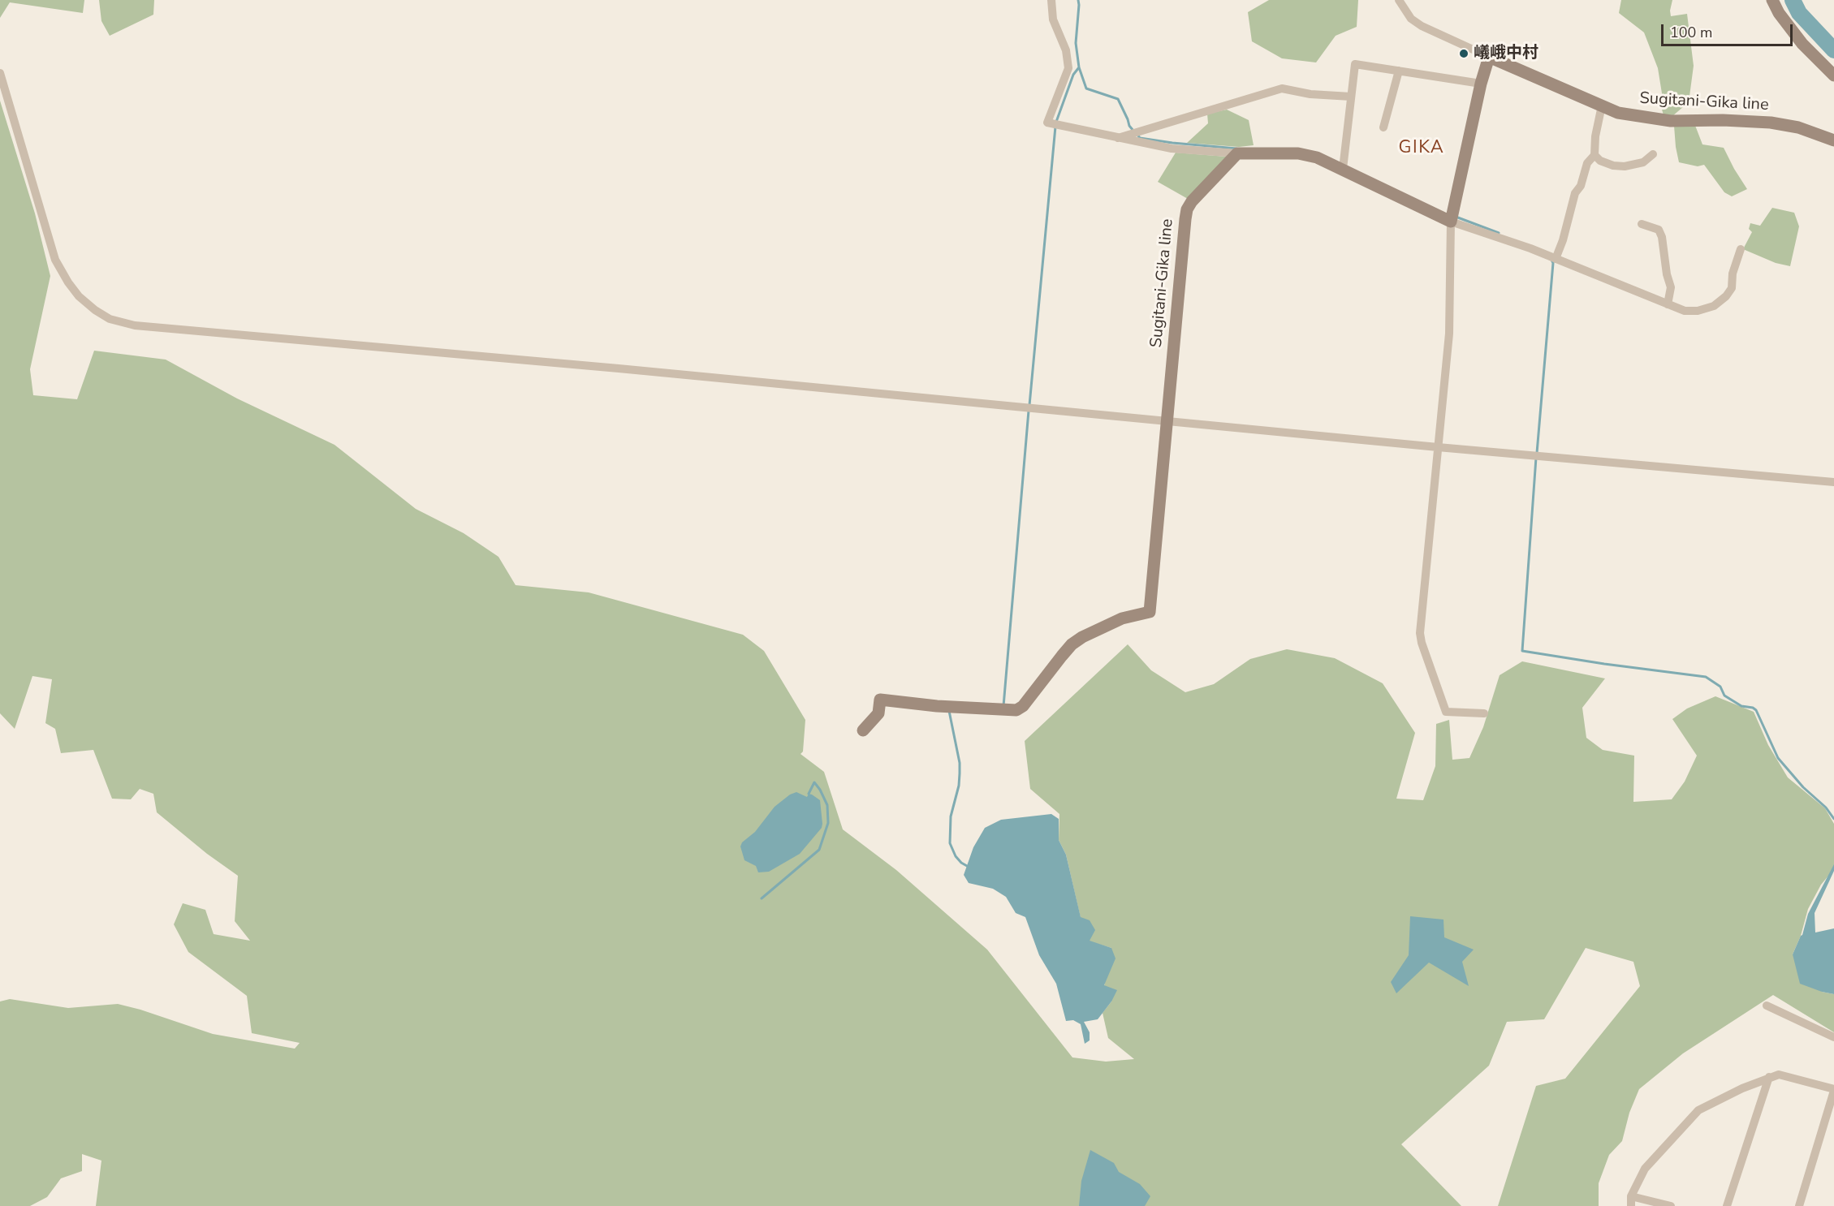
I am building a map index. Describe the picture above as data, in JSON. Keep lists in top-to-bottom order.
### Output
{
  "streets": {
    "main road": ["Sugitani-Gika line"]
  },
  "districts": ["GIKA"],
  "places": ["嶬峨中村"],
  "scale_bar": "100 m"
}
